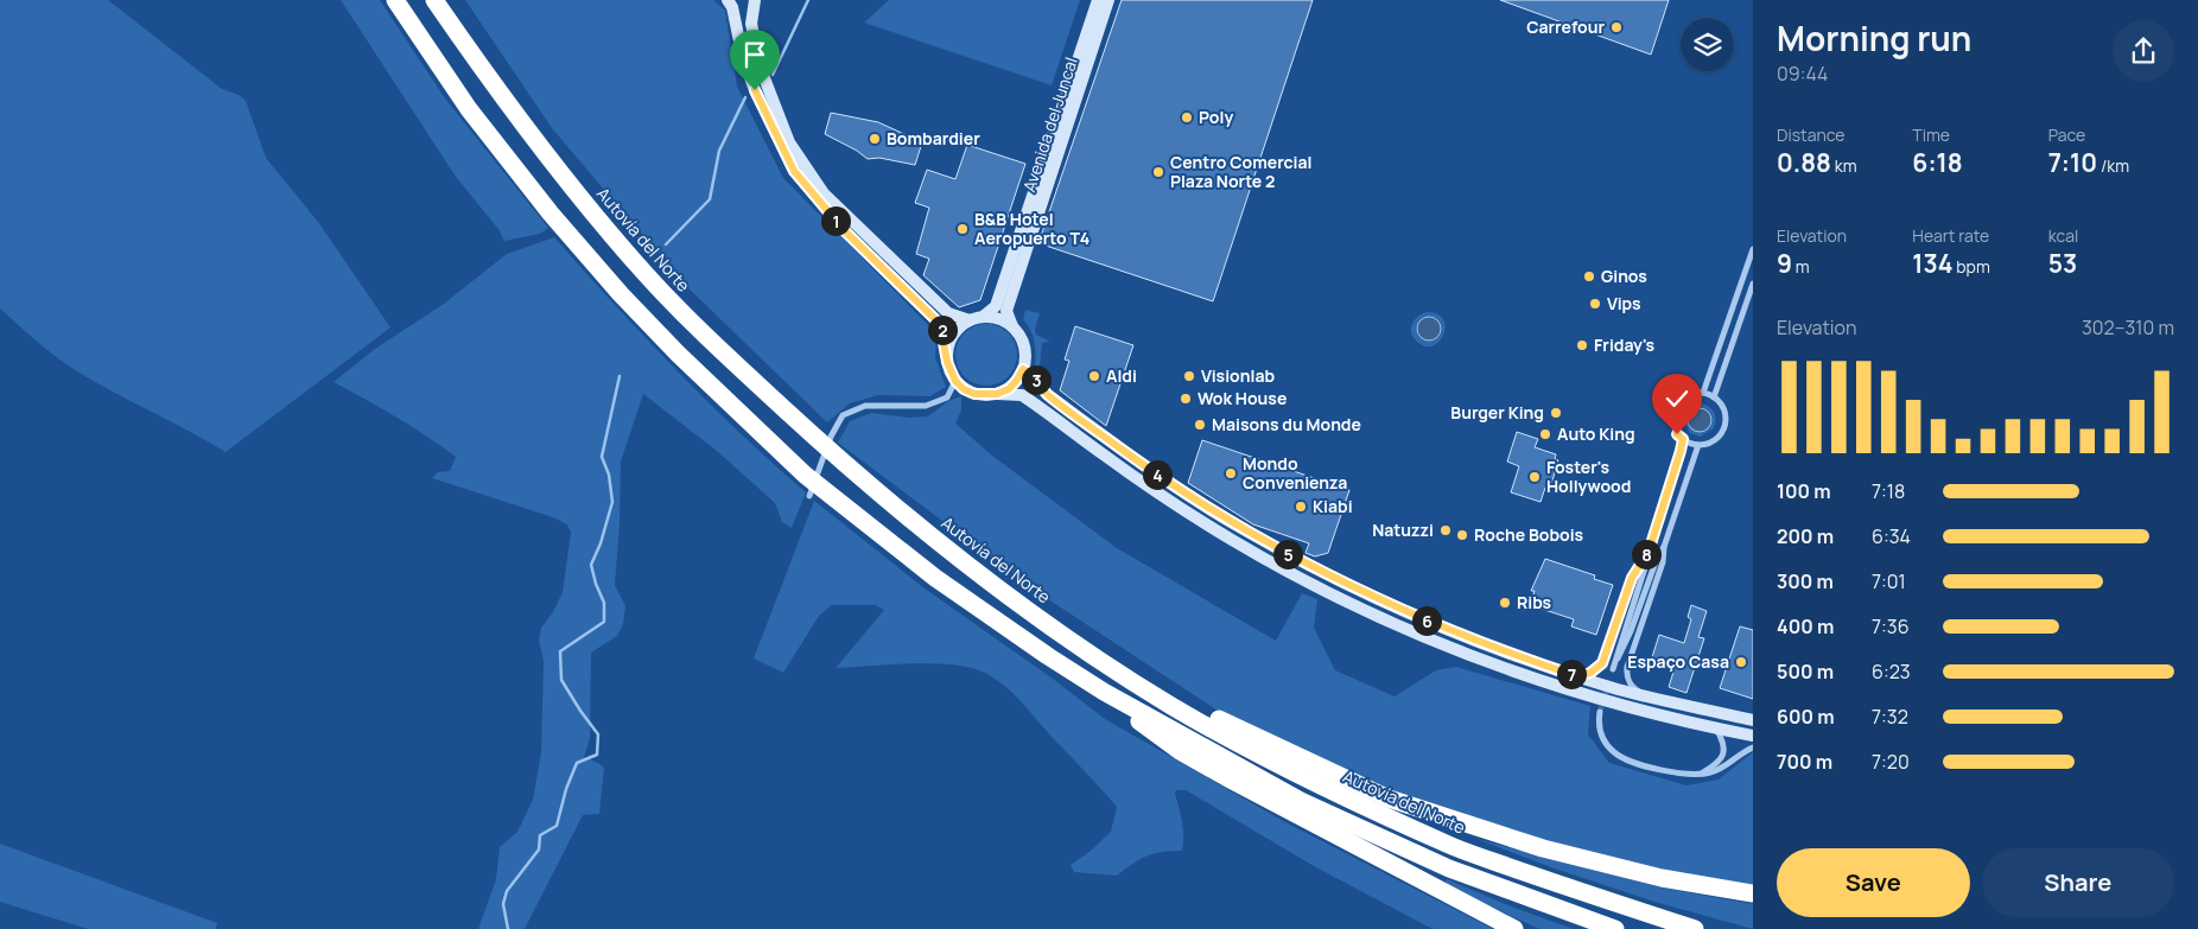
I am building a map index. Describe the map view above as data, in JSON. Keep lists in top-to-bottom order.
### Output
{
  "streets": {
    "highway": ["Autovía del Norte"],
    "street": ["Avenida del Juncal"]
  },
  "places": [
    "Carrefour",
    "Poly",
    "Bombardier",
    "Centro Comercial Plaza Norte 2",
    "B&B Hotel Aeropuerto T4",
    "Ginos",
    "Vips",
    "Friday's",
    "Aldi",
    "Visionlab",
    "Wok House",
    "Burger King",
    "Maisons du Monde",
    "Auto King",
    "Mondo Convenienza",
    "Foster's Hollywood",
    "Kiabi",
    "Natuzzi",
    "Roche Bobois",
    "Ribs",
    "Espaço Casa"
  ],
  "page": {
    "heading": ["Morning run", "09:44"],
    "stats": [
      ["Distance", "0.88 km"],
      ["Time", "6:18"],
      ["Pace", "7:10 /km"],
      ["Elevation", "9 m"],
      ["Heart rate", "134 bpm"],
      ["kcal", "53"]
    ],
    "pins": [
      "1",
      "2",
      "3",
      "4",
      "5",
      "8",
      "6",
      "7"
    ],
    "chart": ["Elevation", "302–310 m"],
    "list": [
      {
        "name": "100 m",
        "note": "7:18"
      },
      {
        "name": "200 m",
        "note": "6:34"
      },
      {
        "name": "300 m",
        "note": "7:01"
      },
      {
        "name": "400 m",
        "note": "7:36"
      },
      {
        "name": "500 m",
        "note": "6:23"
      },
      {
        "name": "600 m",
        "note": "7:32"
      },
      {
        "name": "700 m",
        "note": "7:20"
      }
    ],
    "buttons": ["Save", "Share"]
  }
}
